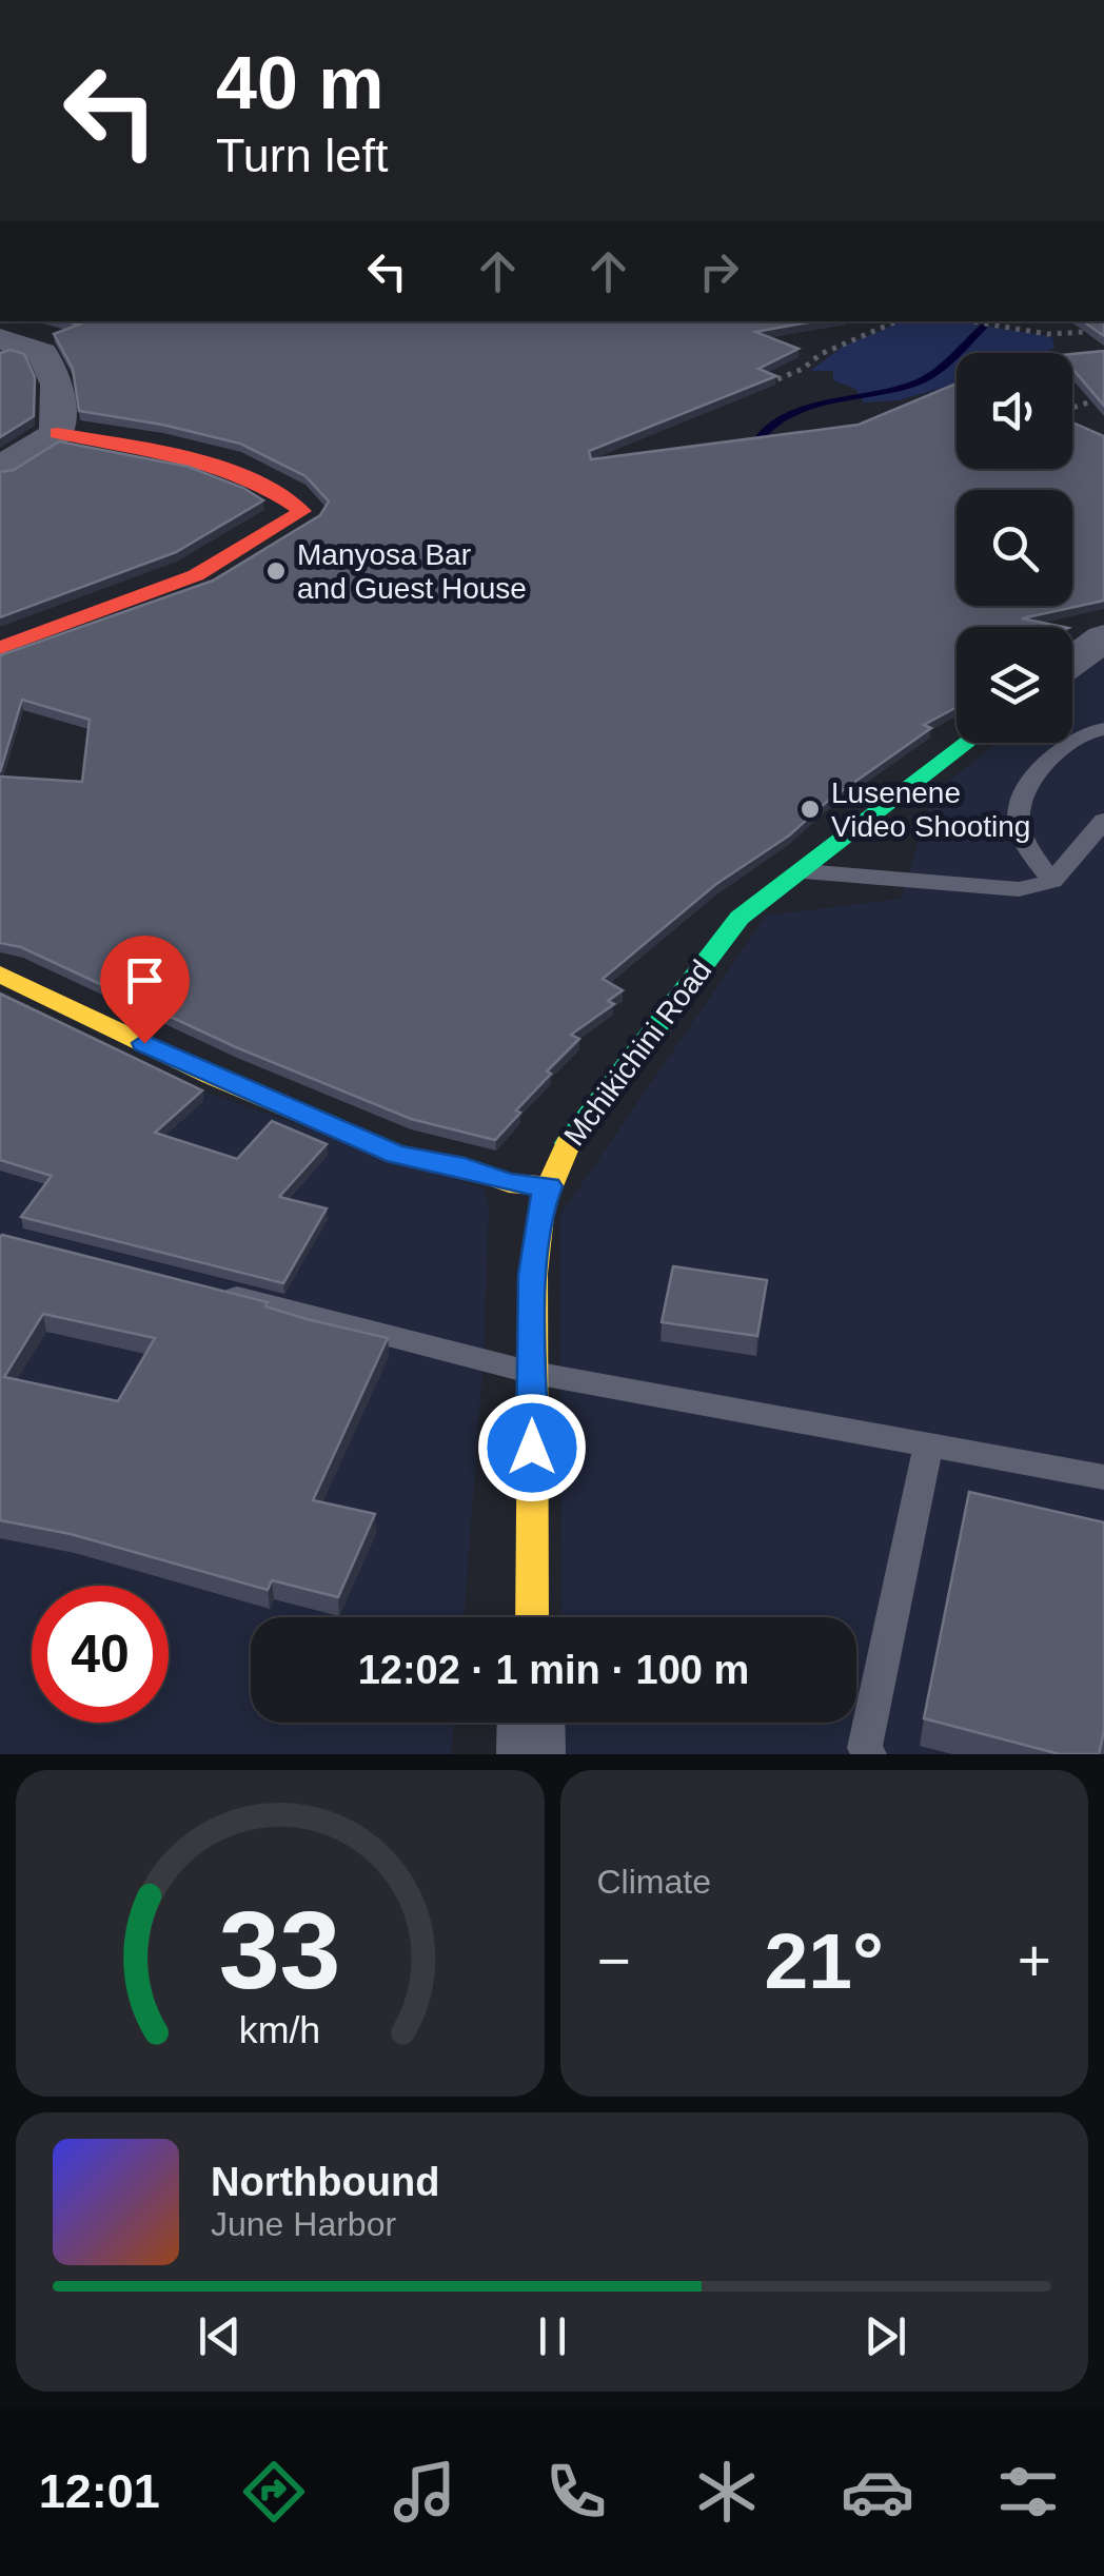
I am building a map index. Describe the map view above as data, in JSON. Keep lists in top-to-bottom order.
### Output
{
  "streets": {
    "street": ["Mchikichini Road"]
  },
  "places": ["Manyosa Bar and Guest House", "Lusenene Video Shooting"],
  "page": {
    "turn": ["40 m", "Turn left"],
    "limit": "40",
    "trip": "12:02 · 1 min · 100 m",
    "tile": "Climate",
    "heat": ["−", "21°", "+"],
    "song": ["Northbound", "June Harbor"],
    "tabs": "12:01",
    "gauge": ["33", "km/h"]
  }
}
